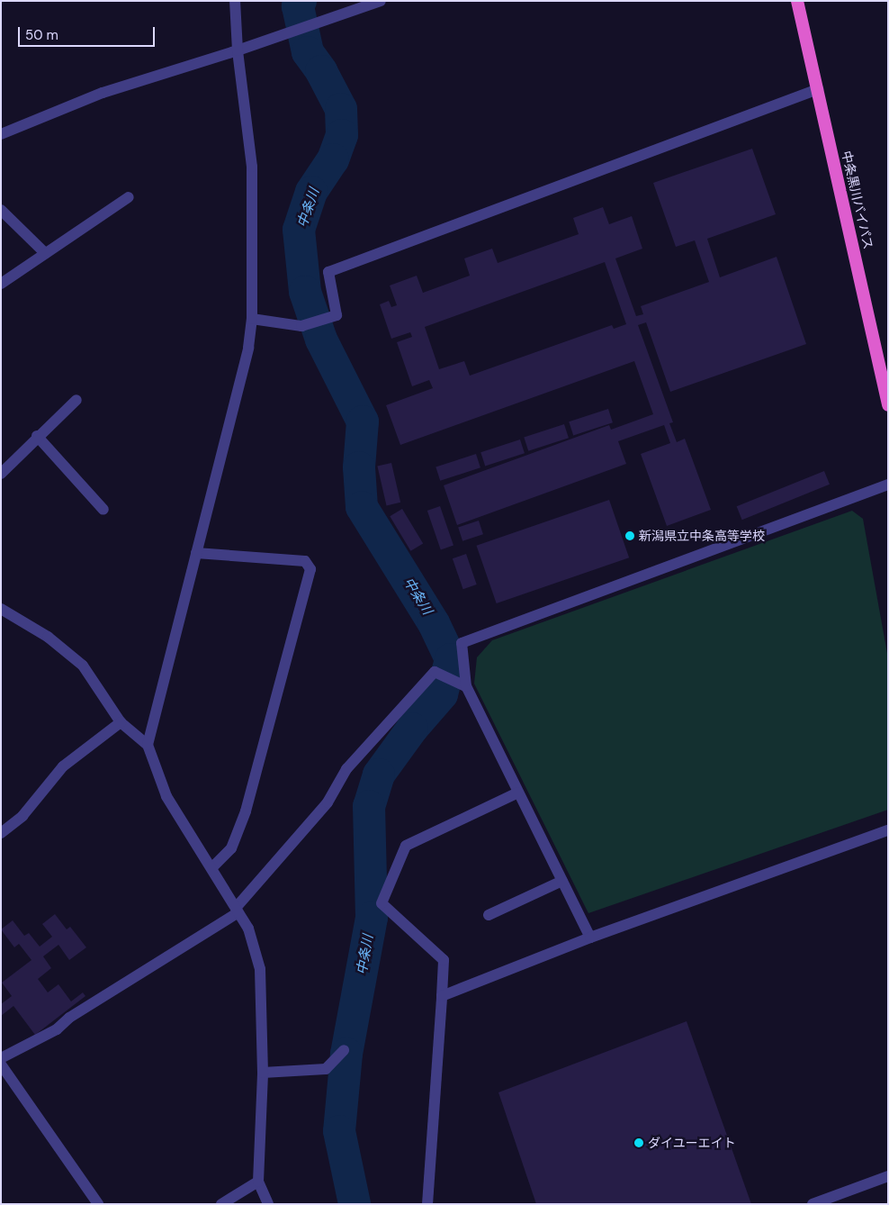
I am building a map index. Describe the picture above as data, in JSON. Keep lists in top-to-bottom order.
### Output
{
  "streets": {
    "highway": ["中条黒川バイパス"]
  },
  "water": ["中条川"],
  "places": ["新潟県立中条高等学校", "ダイユーエイト"],
  "scale_bar": "50 m"
}
